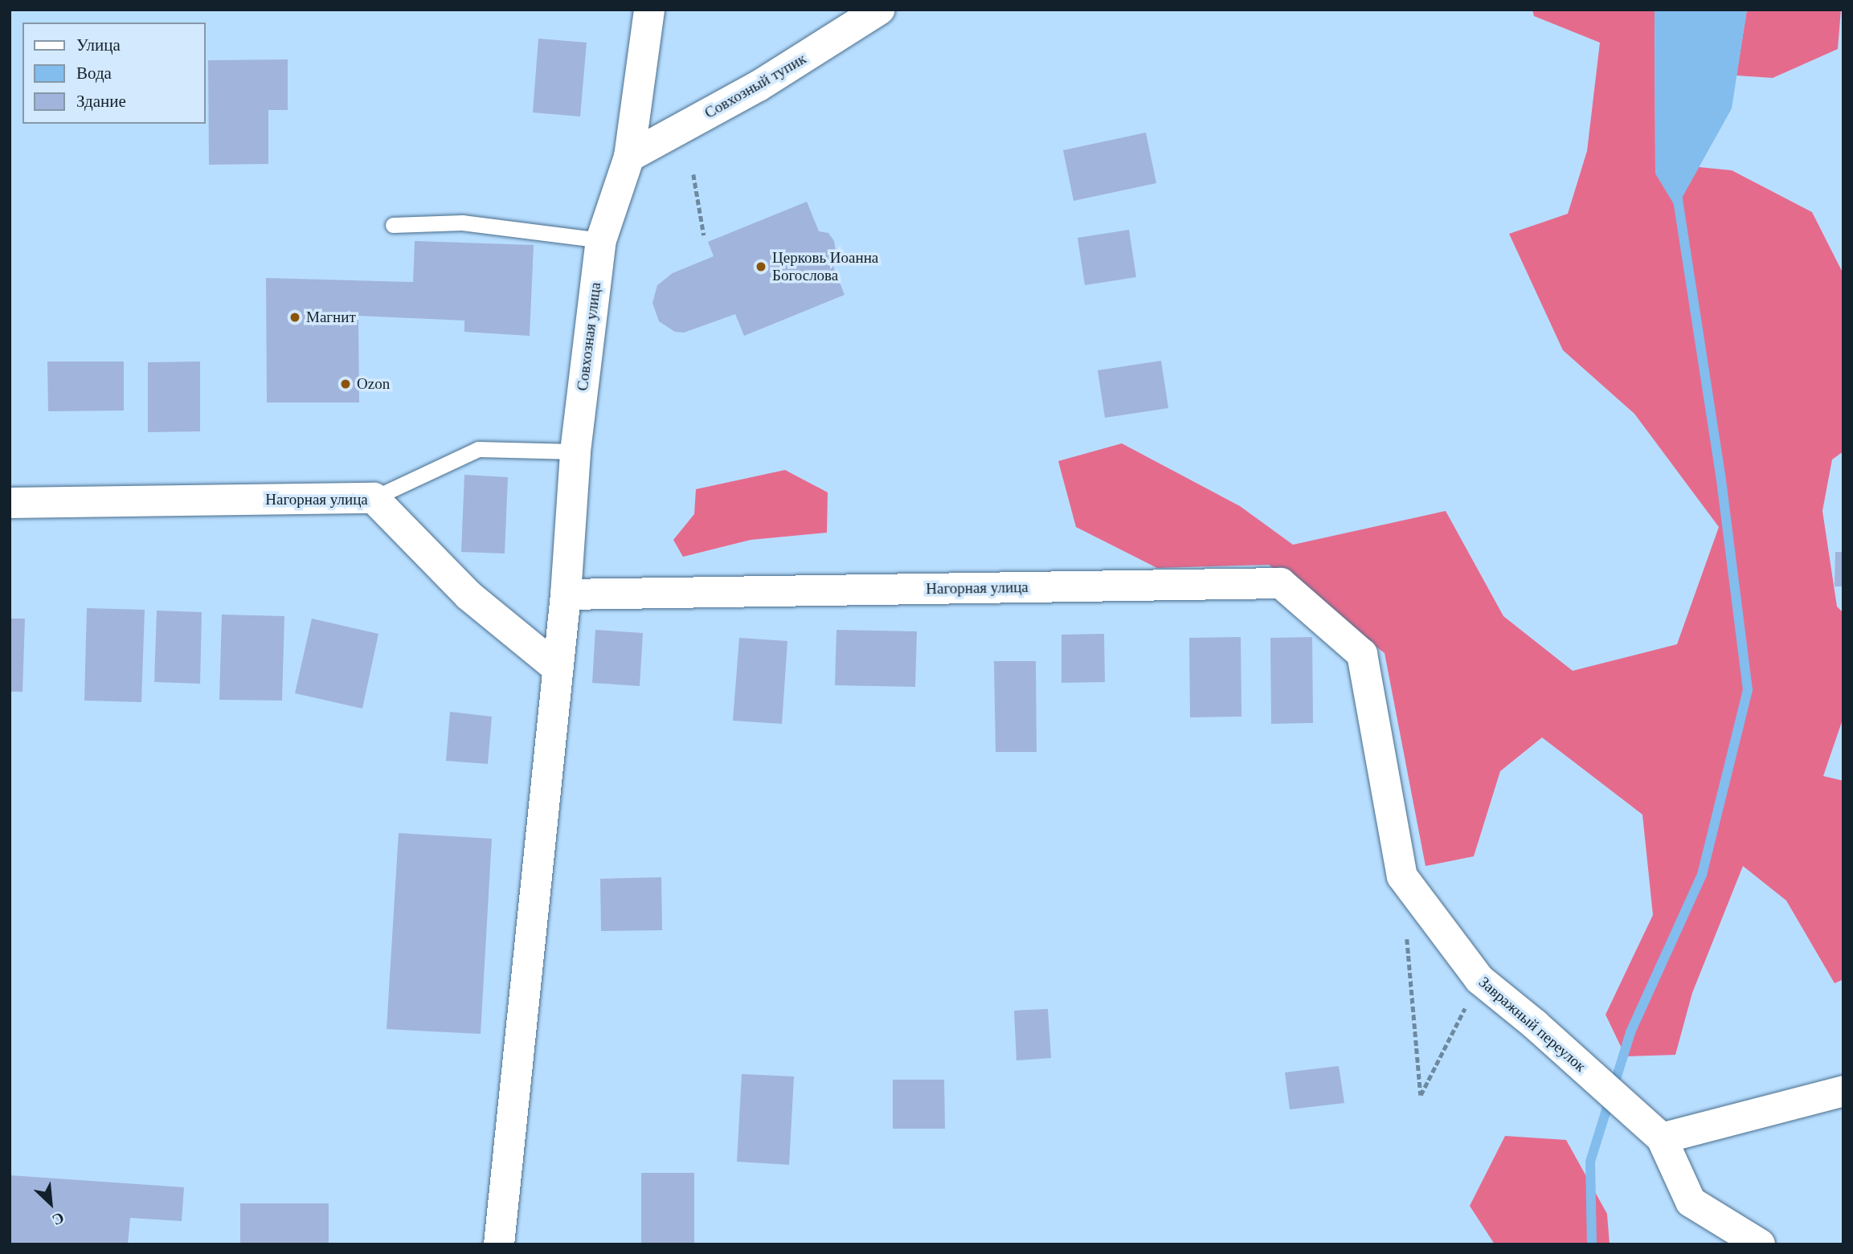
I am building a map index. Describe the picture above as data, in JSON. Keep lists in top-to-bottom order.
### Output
{
  "streets": {
    "street": [
      "Совхозный тупик",
      "Совхозная улица",
      "Нагорная улица",
      "Завражный переулок"
    ]
  },
  "crossings": [
    ["Совхозный тупик", "Совхозная улица"],
    ["Совхозная улица", "Нагорная улица"],
    ["Нагорная улица", "Завражный переулок"]
  ],
  "places": ["Церковь Иоанна Богослова", "Магнит", "Ozon"],
  "legend": ["Улица", "Вода", "Здание"],
  "north": "bottom right"
}
